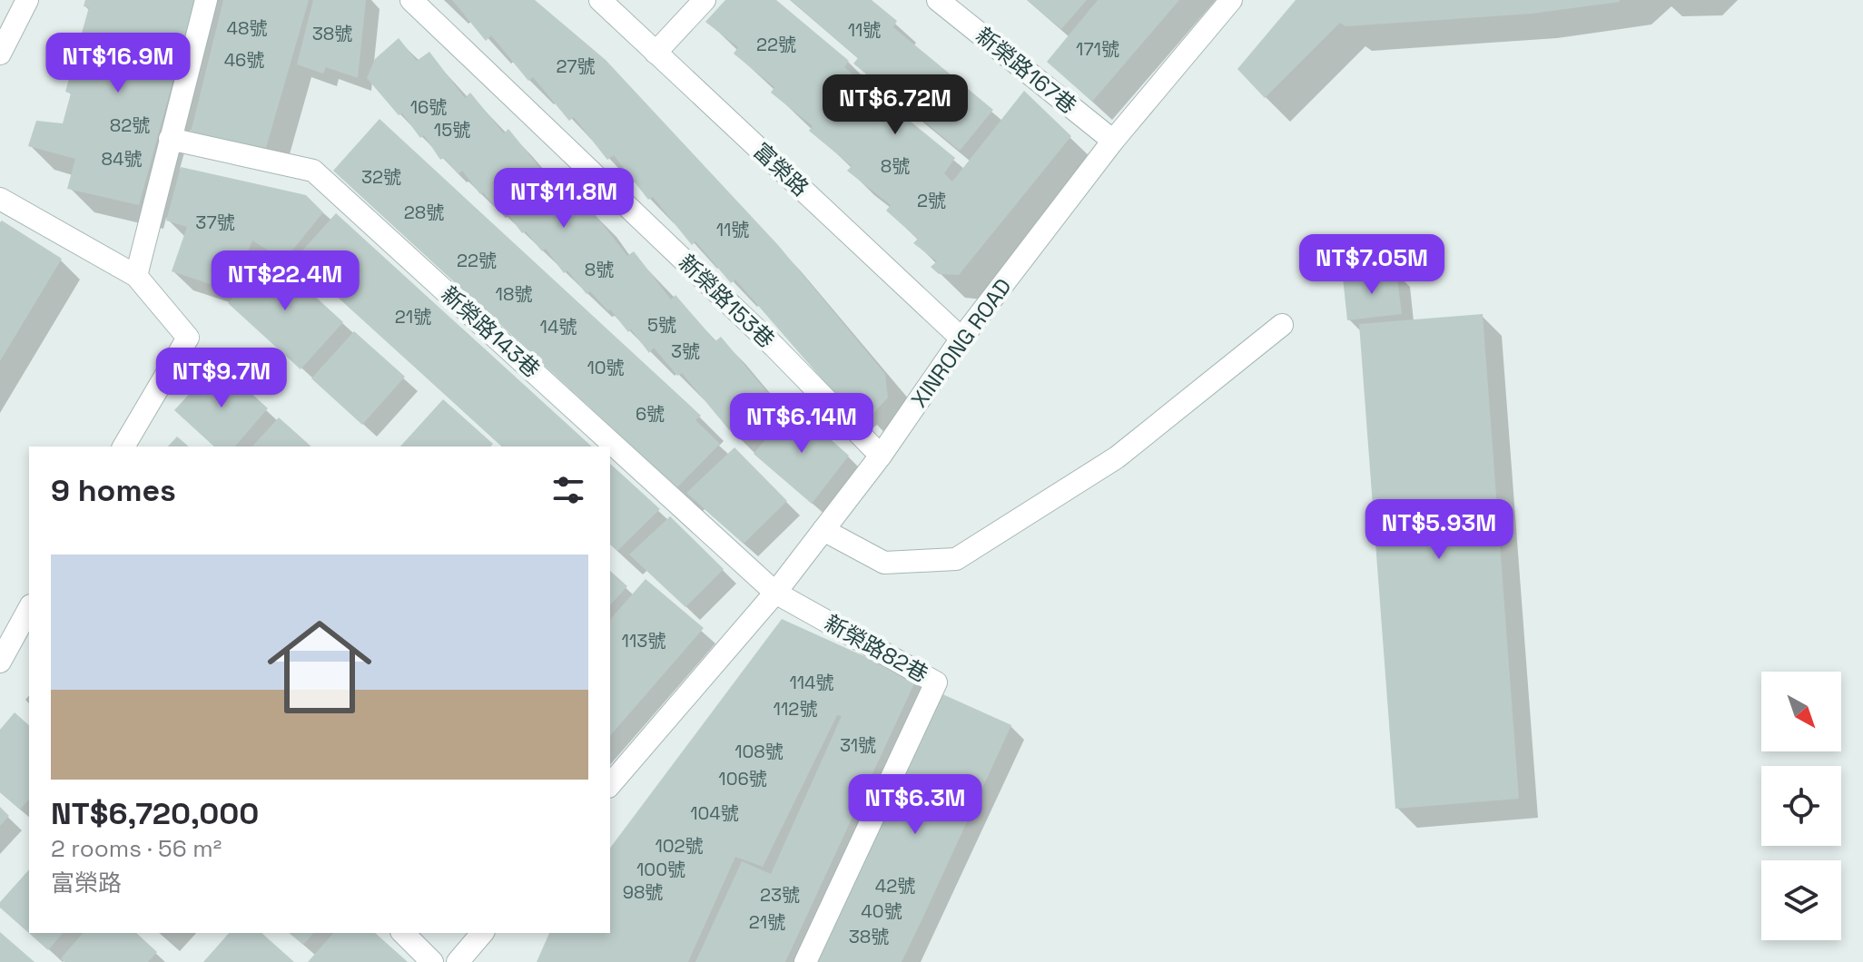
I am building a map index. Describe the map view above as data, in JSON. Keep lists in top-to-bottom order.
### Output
{
  "streets": {
    "street": [
      "新榮路167巷",
      "富榮路",
      "新榮路153巷",
      "新榮路143巷",
      "XINRONG ROAD",
      "新榮路82巷"
    ]
  },
  "crossings": [
    ["新榮路167巷", "XINRONG ROAD"],
    ["富榮路", "XINRONG ROAD"],
    ["新榮路153巷", "XINRONG ROAD"],
    ["新榮路143巷", "XINRONG ROAD"],
    ["新榮路143巷", "新榮路82巷"],
    ["XINRONG ROAD", "新榮路82巷"]
  ],
  "house_numbers": [
    "48號",
    "11號",
    "38號",
    "22號",
    "171號",
    "46號",
    "27號",
    "16號",
    "82號",
    "15號",
    "84號",
    "8號",
    "32號",
    "2號",
    "28號",
    "37號",
    "11號",
    "22號",
    "8號",
    "18號",
    "21號",
    "5號",
    "14號",
    "3號",
    "10號",
    "6號",
    "113號",
    "114號",
    "112號",
    "31號",
    "108號",
    "106號",
    "104號",
    "102號",
    "100號",
    "42號",
    "98號",
    "23號",
    "40號",
    "21號",
    "38號"
  ],
  "north": "bottom right",
  "page": {
    "price": [
      "NT$16.9M",
      "NT$6.72M",
      "NT$11.8M",
      "NT$7.05M",
      "NT$22.4M",
      "NT$9.7M",
      "NT$6.14M",
      "NT$5.93M",
      "NT$6.3M"
    ],
    "heading": "9 homes",
    "list": [
      {
        "name": "NT$6,720,000",
        "note": "2 rooms · 56 m² · 富榮路"
      }
    ]
  }
}
